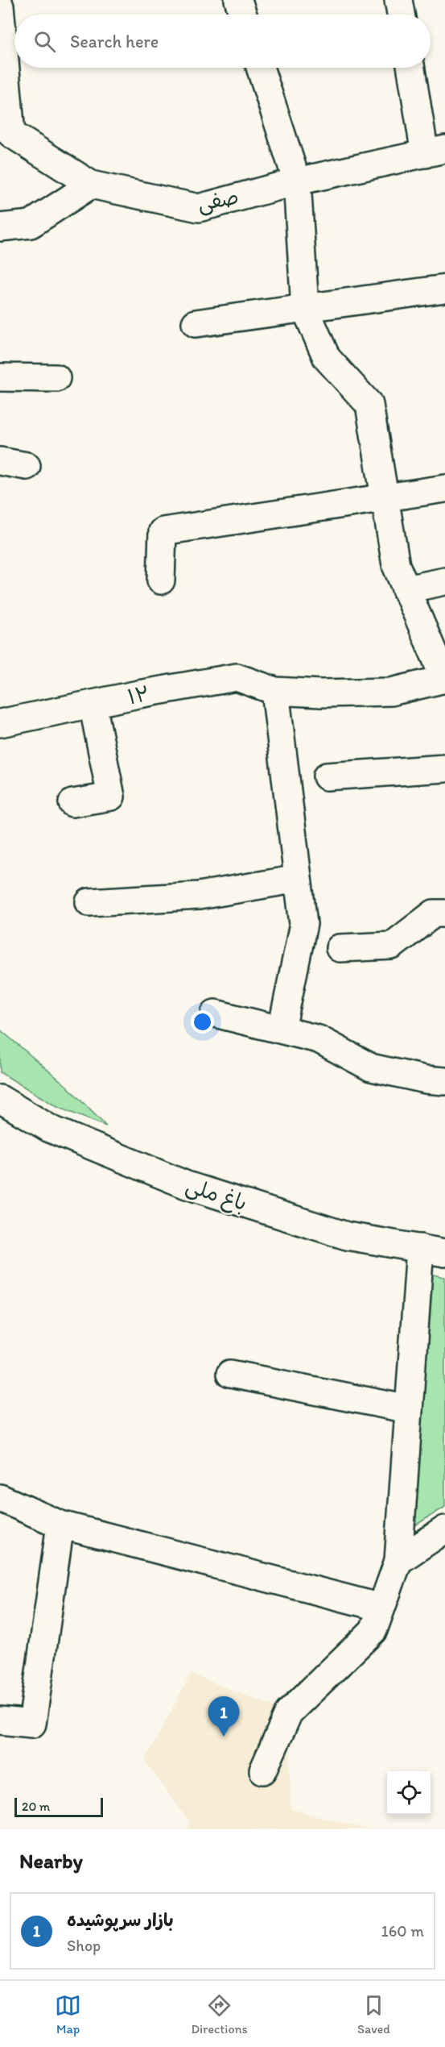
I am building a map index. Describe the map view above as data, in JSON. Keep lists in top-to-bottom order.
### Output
{
  "streets": {
    "street": ["صفی", "۱۲", "باغ ملی"]
  },
  "scale_bar": "20 m",
  "page": {
    "search": "Search here",
    "pins": "1",
    "scale": "20 m",
    "heading": "Nearby",
    "list": [
      {
        "mark": "1",
        "name": "بازار سرپوشیده",
        "note": "Shop",
        "value": "160 m"
      }
    ],
    "nav": ["Map", "Directions", "Saved"]
  }
}
